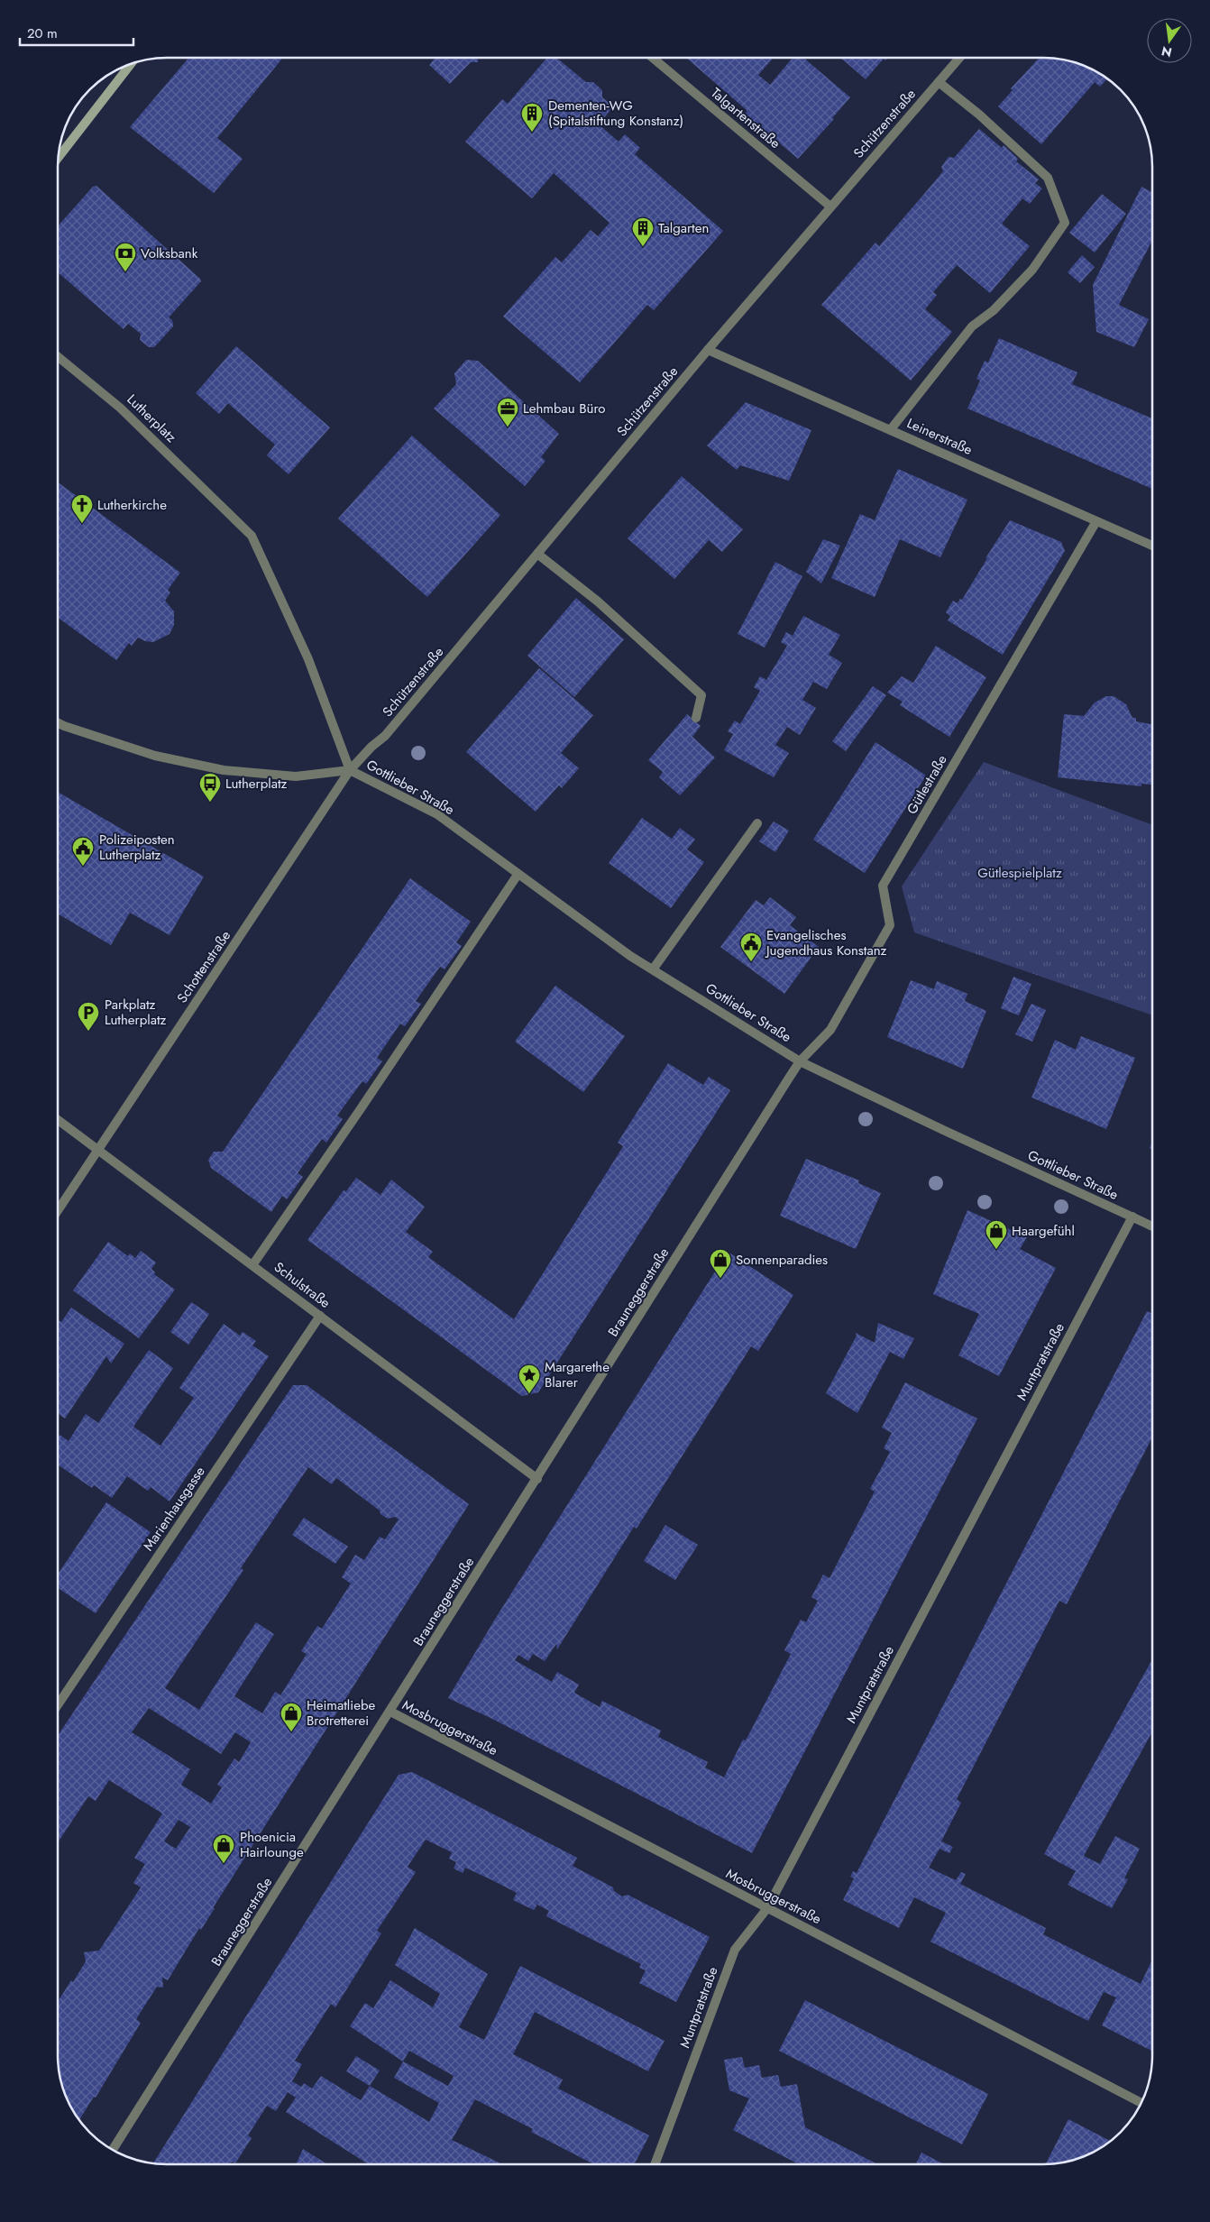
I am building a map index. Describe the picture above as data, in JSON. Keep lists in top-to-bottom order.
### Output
{
  "streets": {
    "street": [
      "Talgartenstraße",
      "Schützenstraße",
      "Lutherplatz",
      "Leinerstraße",
      "Gütlestraße",
      "Gottlieber Straße",
      "Schottenstraße",
      "Schulstraße",
      "Brauneggerstraße",
      "Muntpratstraße",
      "Marienhausgasse",
      "Mosbruggerstraße"
    ]
  },
  "crossings": [
    ["Talgartenstraße", "Schützenstraße"],
    ["Schützenstraße", "Lutherplatz"],
    ["Schützenstraße", "Leinerstraße"],
    ["Schützenstraße", "Gottlieber Straße"],
    ["Schützenstraße", "Schottenstraße"],
    ["Lutherplatz", "Gottlieber Straße"],
    ["Lutherplatz", "Schottenstraße"],
    ["Leinerstraße", "Gütlestraße"],
    ["Gütlestraße", "Gottlieber Straße"],
    ["Gütlestraße", "Brauneggerstraße"],
    ["Gottlieber Straße", "Schottenstraße"],
    ["Gottlieber Straße", "Brauneggerstraße"],
    ["Gottlieber Straße", "Muntpratstraße"],
    ["Schottenstraße", "Schulstraße"],
    ["Schulstraße", "Brauneggerstraße"],
    ["Schulstraße", "Marienhausgasse"],
    ["Brauneggerstraße", "Mosbruggerstraße"],
    ["Muntpratstraße", "Mosbruggerstraße"]
  ],
  "parks": ["Gütlespielplatz"],
  "places": {
    "building": ["Dementen-WG (Spitalstiftung Konstanz)", "Talgarten"],
    "bank": ["Volksbank"],
    "office": ["Lehmbau Büro"],
    "church": ["Lutherkirche"],
    "bus stop": ["Lutherplatz"],
    "public building": ["Polizeiposten Lutherplatz", "Evangelisches Jugendhaus Konstanz"],
    "parking": ["Parkplatz Lutherplatz"],
    "shop": [
      "Haargefühl",
      "Sonnenparadies",
      "Heimatliebe Brotretterei",
      "Phoenicia Hairlounge"
    ],
    "place": ["Margarethe Blarer"]
  },
  "scale_bar": "20 m",
  "north": "bottom"
}
